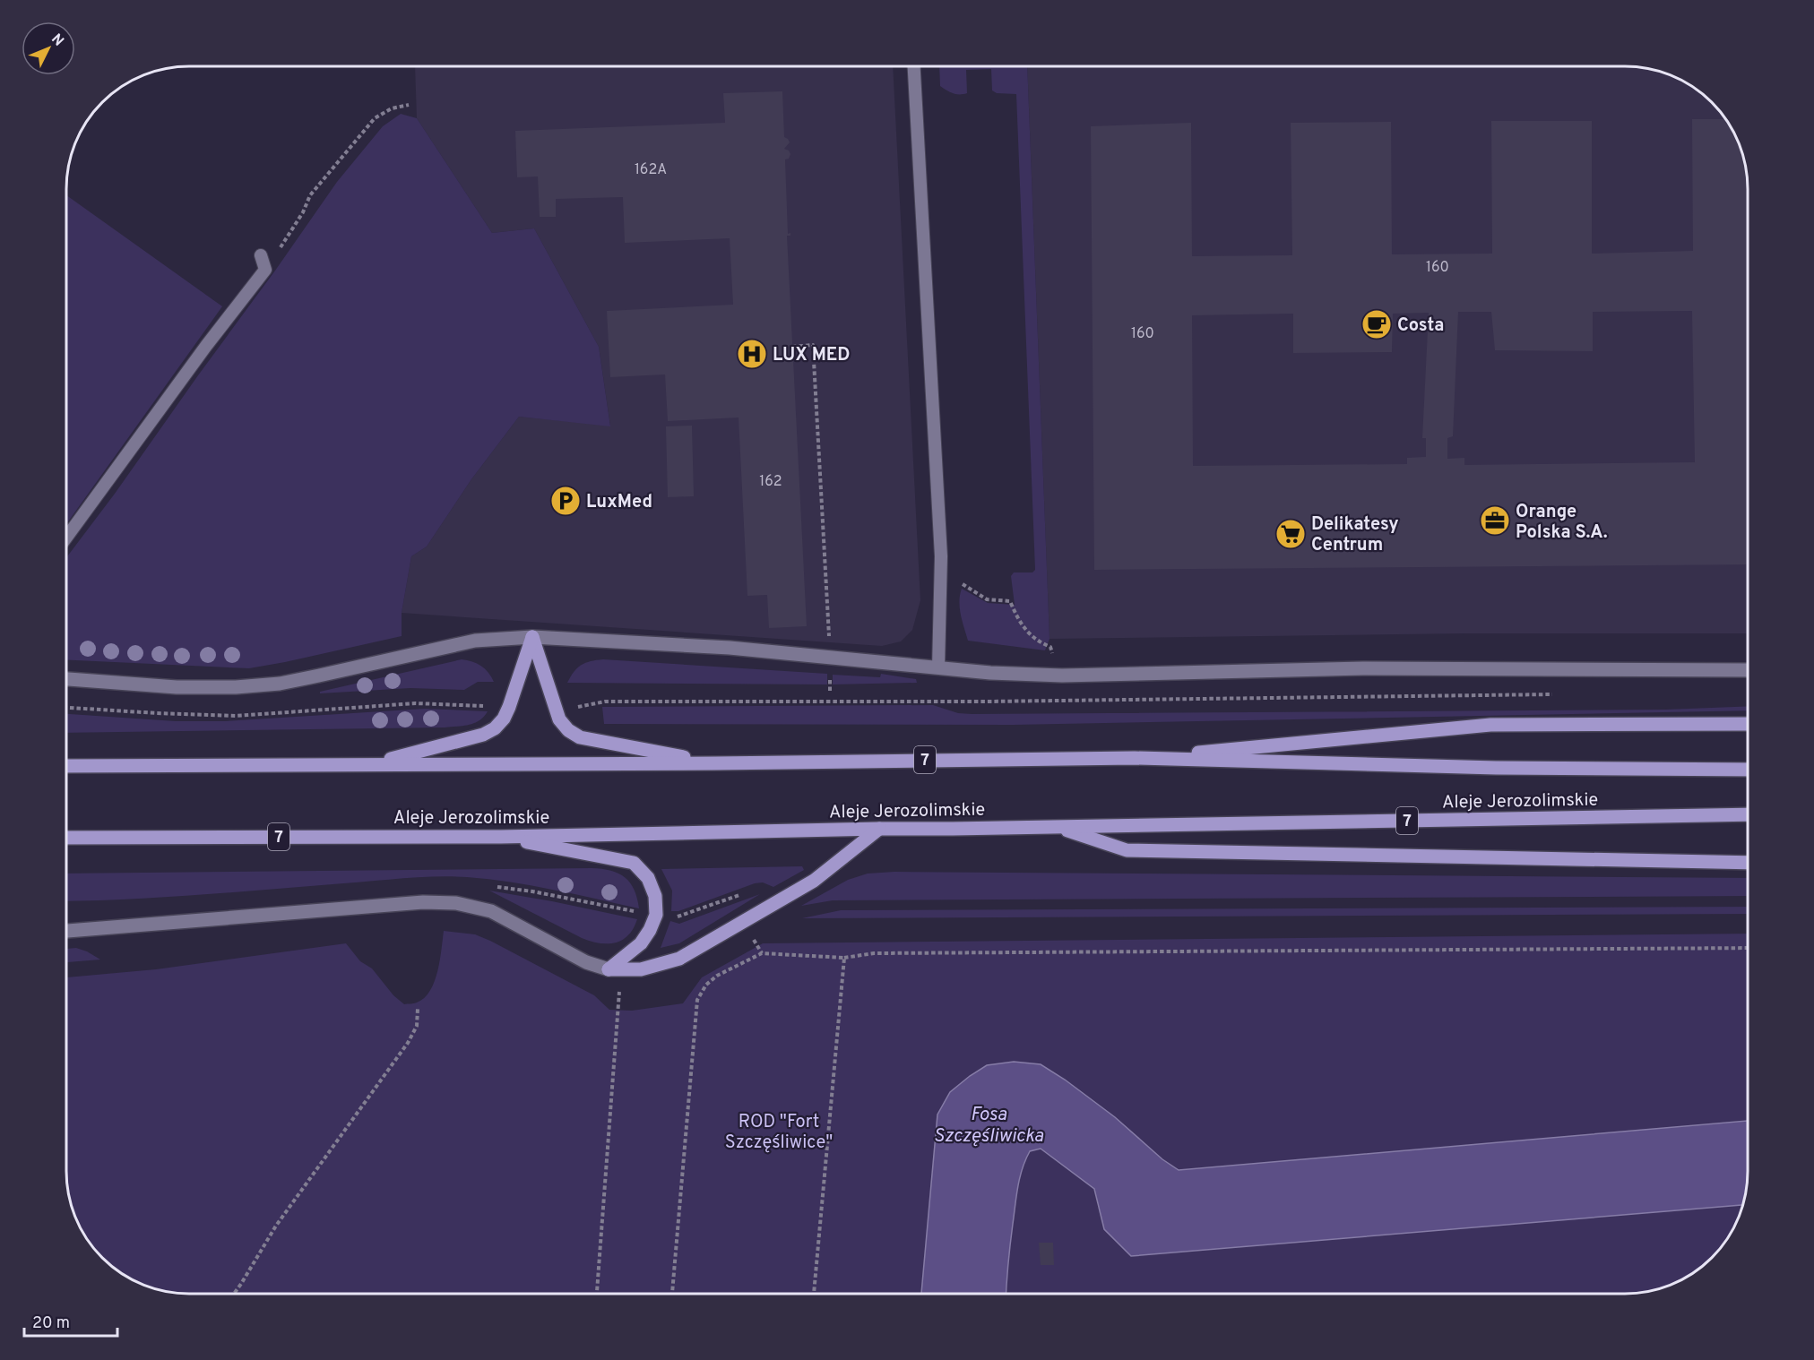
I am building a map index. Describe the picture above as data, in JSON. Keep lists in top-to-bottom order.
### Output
{
  "streets": {
    "main road": ["7", "Aleje Jerozolimskie"]
  },
  "water": ["Fosa Szczęśliwicka"],
  "parks": ["ROD \"Fort Szczęśliwice\""],
  "places": {
    "cafe": ["Costa"],
    "hospital": ["LUX MED"],
    "parking": ["LuxMed"],
    "office": ["Orange Polska S.A."],
    "supermarket": ["Delikatesy Centrum"]
  },
  "house_numbers": [
    "162A",
    "160",
    "160",
    "162"
  ],
  "scale_bar": "20 m",
  "north": "top right"
}
